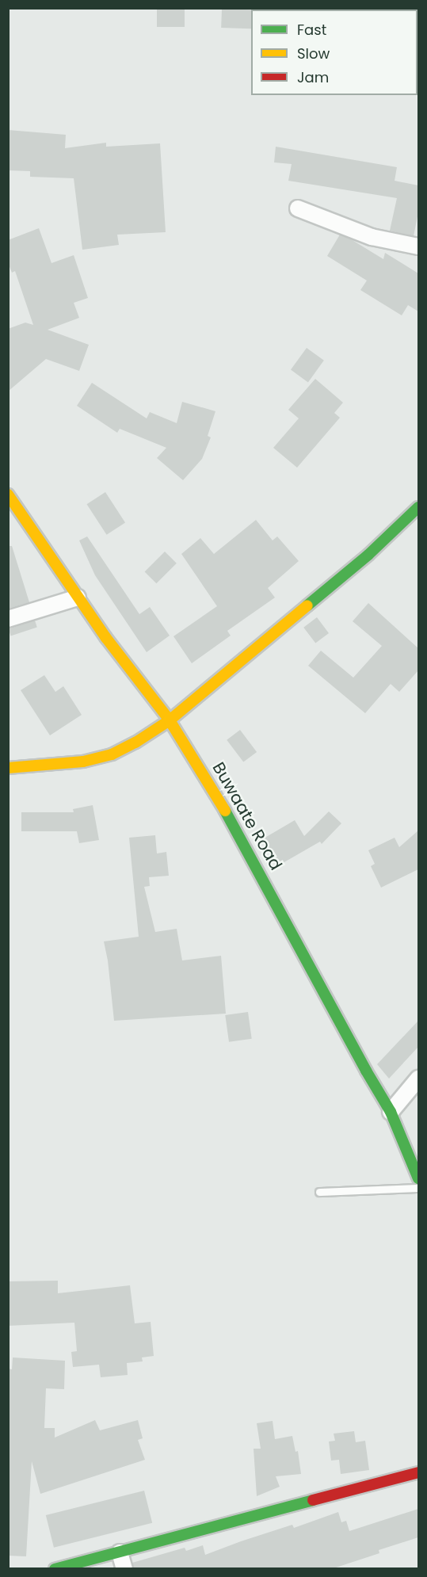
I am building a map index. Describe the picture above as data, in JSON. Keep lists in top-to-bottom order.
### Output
{
  "streets": {
    "street": ["Buwaate Road"]
  },
  "legend": ["Fast", "Slow", "Jam"]
}
